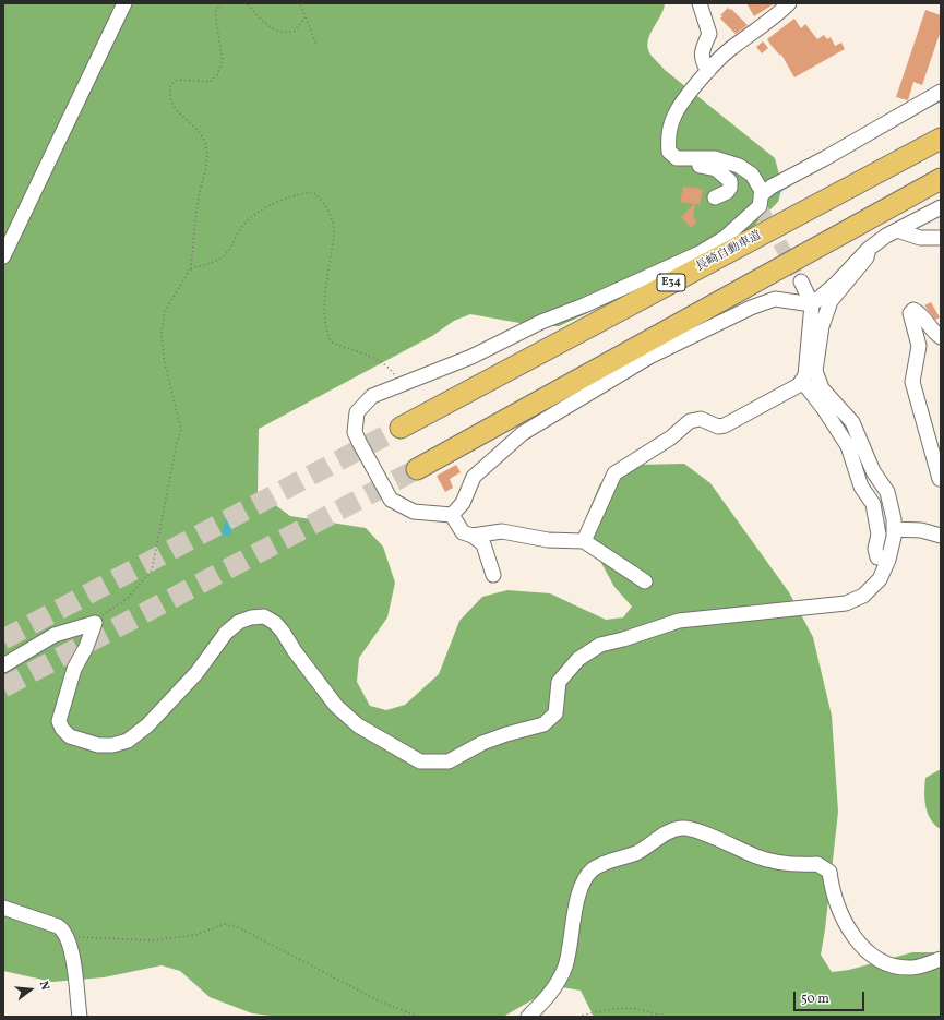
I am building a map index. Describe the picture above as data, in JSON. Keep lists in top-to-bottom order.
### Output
{
  "streets": {
    "highway": ["長崎自動車道", "E34"]
  },
  "scale_bar": "50 m",
  "north": "right"
}
